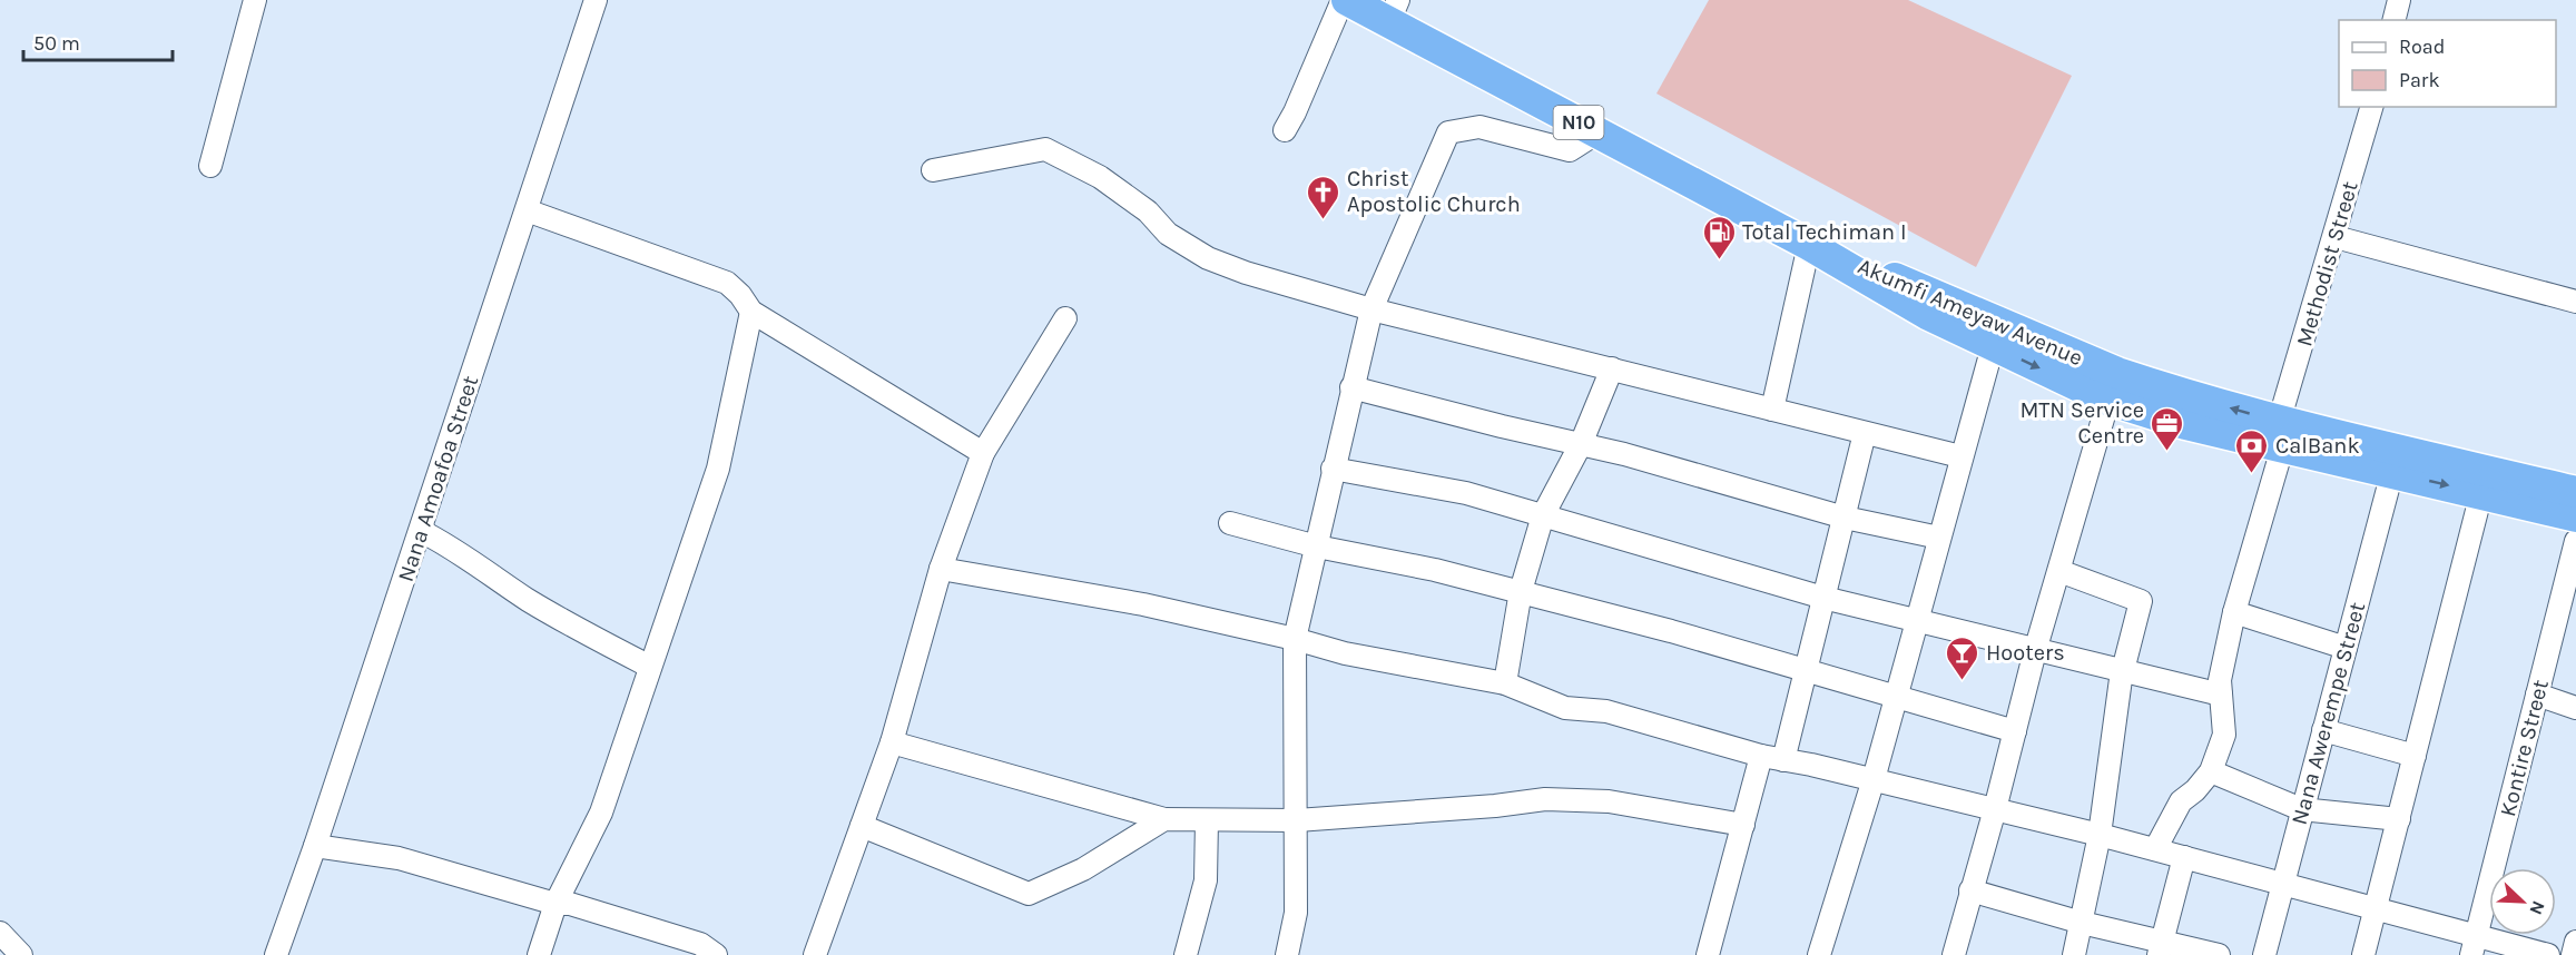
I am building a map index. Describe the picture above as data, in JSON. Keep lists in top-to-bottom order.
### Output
{
  "streets": {
    "highway": ["N10", "Akumfi Ameyaw Avenue"],
    "street": [
      "Methodist Street",
      "Nana Amoafoa Street",
      "Nana Awerempe Street",
      "Kontire Street"
    ]
  },
  "crossings": [
    ["N10", "Akumfi Ameyaw Avenue"],
    ["Methodist Street", "Akumfi Ameyaw Avenue"],
    ["Akumfi Ameyaw Avenue", "Nana Awerempe Street"]
  ],
  "places": {
    "church": ["Christ Apostolic Church"],
    "fuel station": ["Total Techiman I"],
    "office": ["MTN Service Centre"],
    "bank": ["CalBank"],
    "bar": ["Hooters"]
  },
  "legend": ["Road", "Park"],
  "scale_bar": "50 m",
  "north": "bottom right"
}
